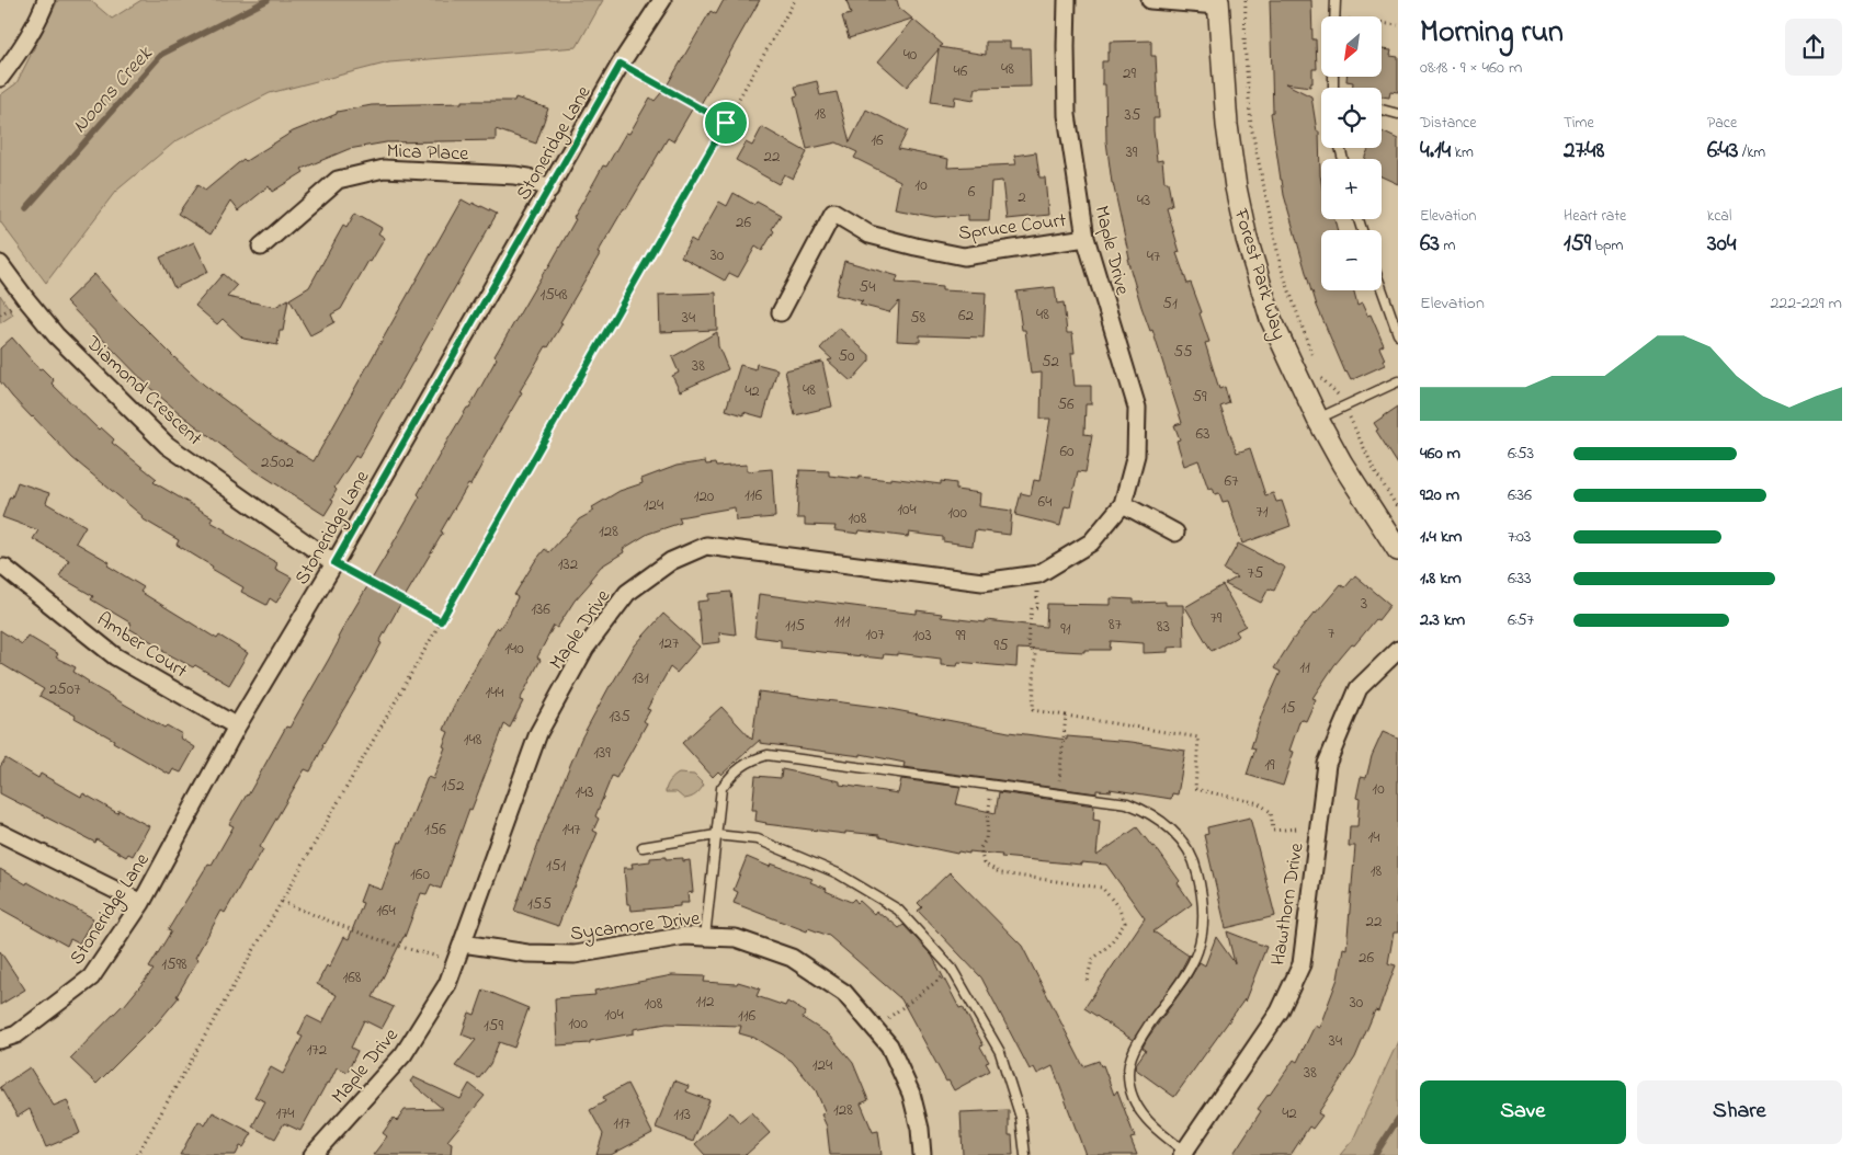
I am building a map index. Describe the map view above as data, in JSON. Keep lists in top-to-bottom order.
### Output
{
  "streets": {
    "street": [
      "Stoneridge Lane",
      "Mica Place",
      "Spruce Court",
      "Maple Drive",
      "Forest Park Way",
      "Diamond Crescent",
      "Amber Court",
      "Hawthorn Drive",
      "Sycamore Drive"
    ]
  },
  "crossings": [
    ["Stoneridge Lane", "Mica Place"],
    ["Stoneridge Lane", "Diamond Crescent"],
    ["Stoneridge Lane", "Amber Court"],
    ["Spruce Court", "Maple Drive"],
    ["Maple Drive", "Sycamore Drive"]
  ],
  "water": ["Noons Creek"],
  "house_numbers": [
    "40",
    "48",
    "46",
    "29",
    "18",
    "35",
    "16",
    "39",
    "22",
    "10",
    "6",
    "2",
    "43",
    "26",
    "30",
    "47",
    "54",
    "1548",
    "51",
    "48",
    "62",
    "34",
    "58",
    "55",
    "50",
    "52",
    "38",
    "48",
    "42",
    "59",
    "56",
    "63",
    "60",
    "2502",
    "67",
    "116",
    "120",
    "64",
    "124",
    "104",
    "71",
    "100",
    "108",
    "128",
    "132",
    "75",
    "3",
    "136",
    "79",
    "111",
    "87",
    "115",
    "83",
    "91",
    "7",
    "107",
    "103",
    "99",
    "127",
    "95",
    "140",
    "11",
    "131",
    "2507",
    "144",
    "15",
    "135",
    "148",
    "139",
    "19",
    "152",
    "10",
    "143",
    "156",
    "147",
    "14",
    "151",
    "18",
    "160",
    "155",
    "164",
    "22",
    "26",
    "1598",
    "168",
    "112",
    "30",
    "108",
    "104",
    "116",
    "100",
    "159",
    "34",
    "172",
    "124",
    "38",
    "128",
    "174",
    "42",
    "113",
    "117"
  ],
  "north": "bottom left",
  "page": {
    "heading": ["Morning run", "08:18 · 9 × 460 m"],
    "map_buttons": ["+", "−"],
    "stats": [
      ["Distance", "4.14 km"],
      ["Time", "27:48"],
      ["Pace", "6:43 /km"],
      ["Elevation", "63 m"],
      ["Heart rate", "159 bpm"],
      ["kcal", "304"]
    ],
    "chart": ["Elevation", "222–229 m"],
    "list": [
      {
        "name": "460 m",
        "note": "6:53"
      },
      {
        "name": "920 m",
        "note": "6:36"
      },
      {
        "name": "1.4 km",
        "note": "7:03"
      },
      {
        "name": "1.8 km",
        "note": "6:33"
      },
      {
        "name": "2.3 km",
        "note": "6:57"
      }
    ],
    "buttons": ["Save", "Share"]
  }
}
